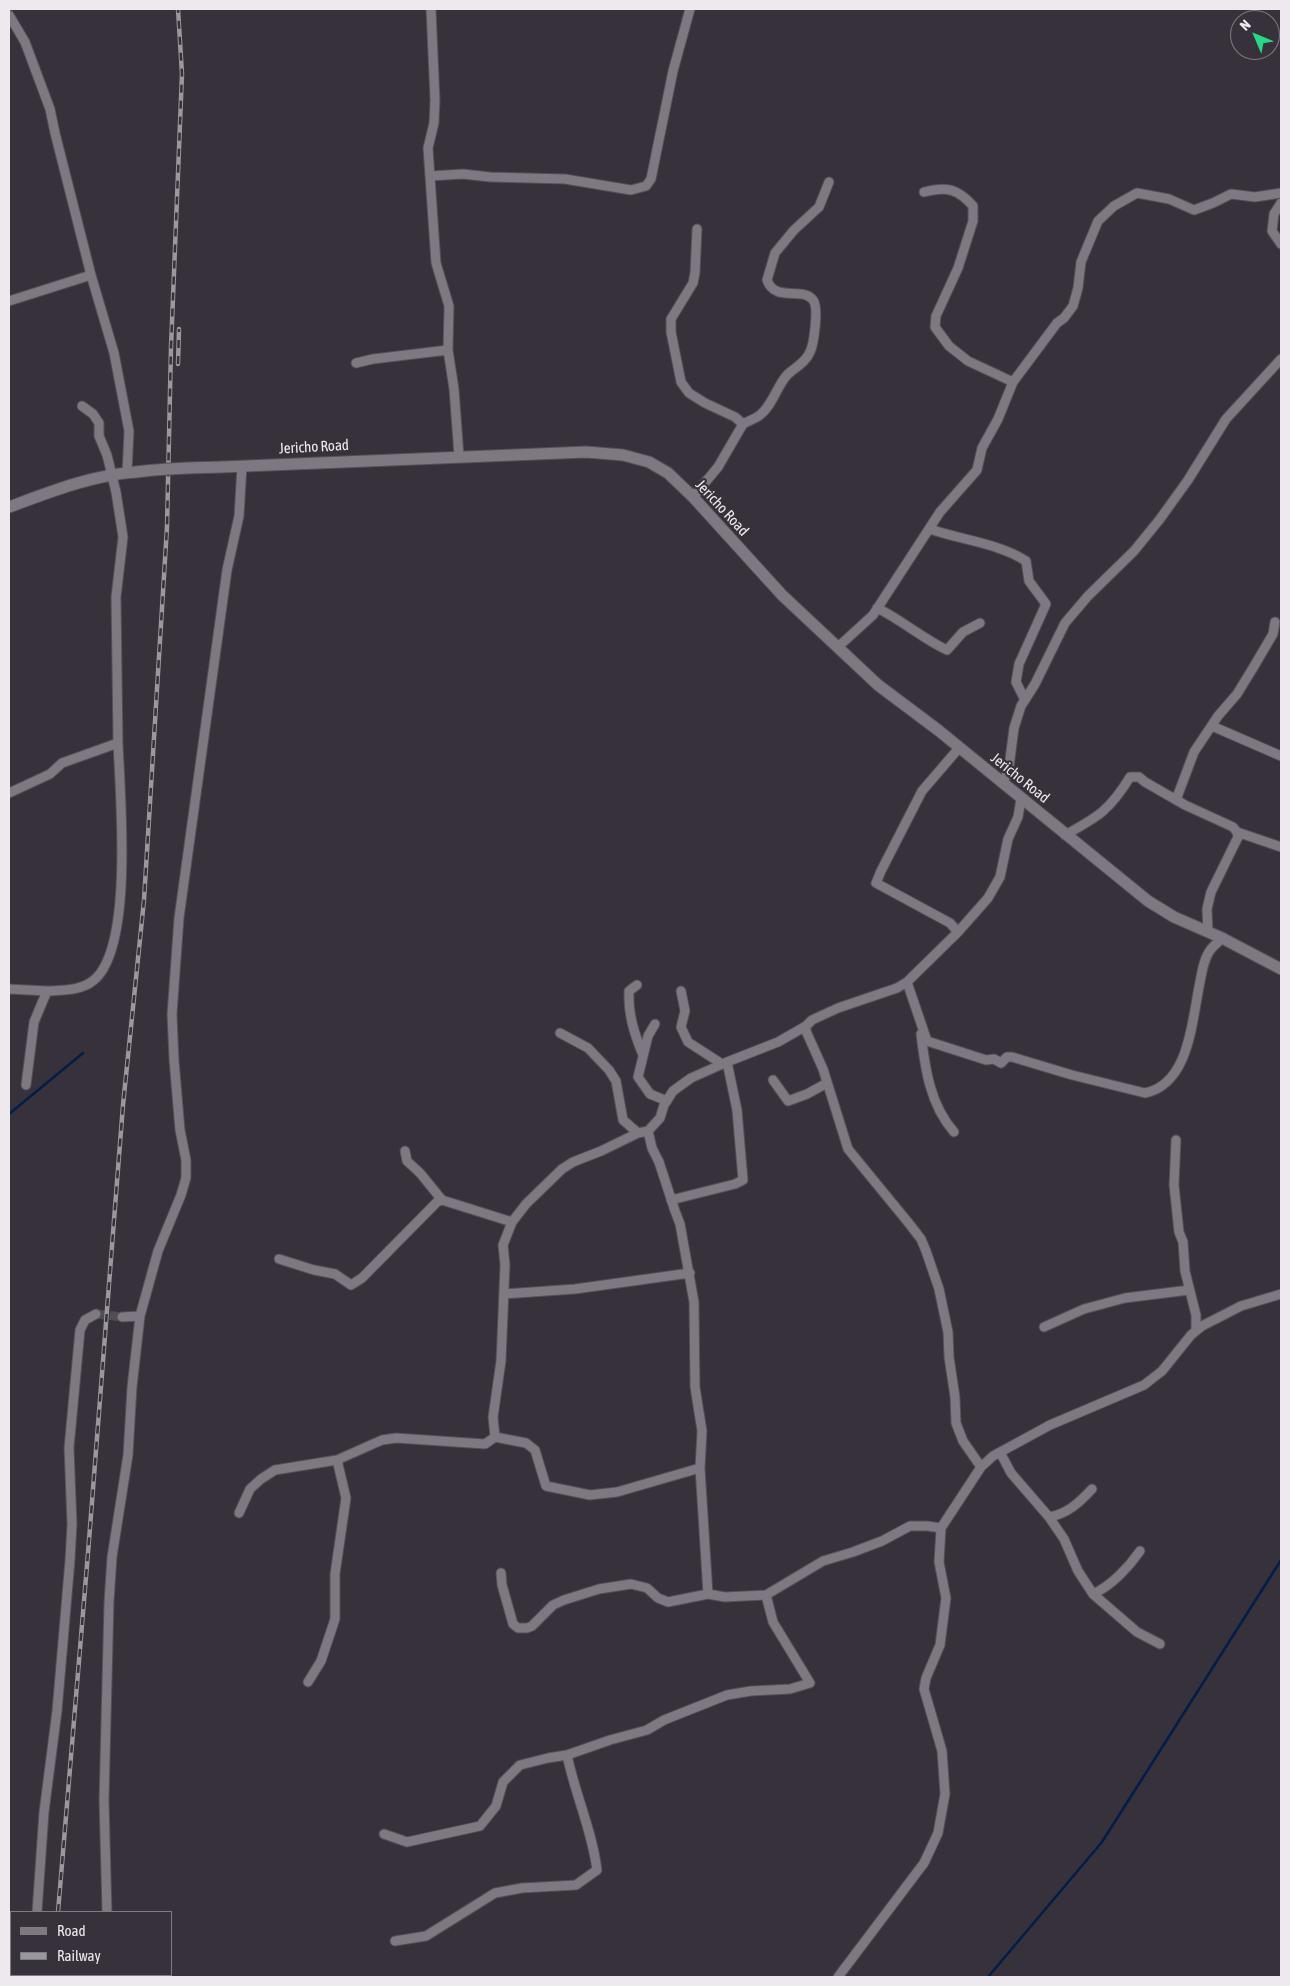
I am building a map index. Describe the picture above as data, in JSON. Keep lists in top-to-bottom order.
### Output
{
  "streets": {
    "street": ["Jericho Road"]
  },
  "legend": ["Road", "Railway"],
  "north": "top left"
}
